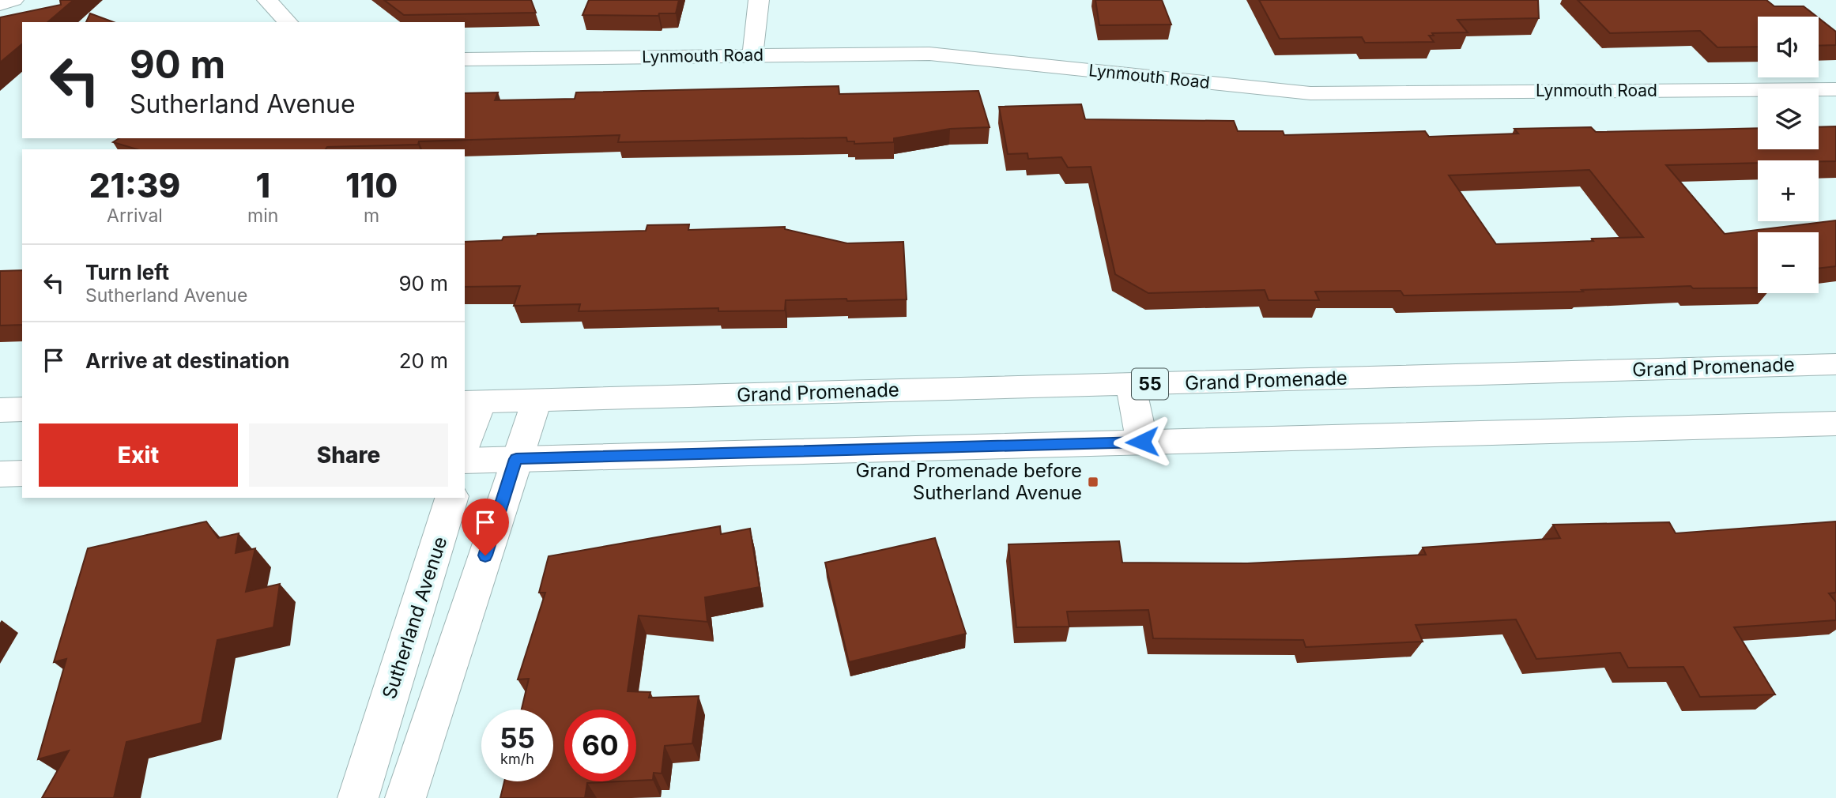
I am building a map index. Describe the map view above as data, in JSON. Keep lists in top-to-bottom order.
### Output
{
  "streets": {
    "street": [
      "Lynmouth Road",
      "Grand Promenade",
      "55",
      "Sutherland Avenue"
    ]
  },
  "places": {
    "transit": ["Grand Promenade before Sutherland Avenue"]
  },
  "page": {
    "map_buttons": ["+", "−"],
    "turn": ["90 m", "Sutherland Avenue"],
    "eta": [
      "21:39",
      "Arrival",
      "1",
      "min",
      "110",
      "m"
    ],
    "list": [
      {
        "name": "Turn left",
        "note": "Sutherland Avenue",
        "value": "90 m"
      },
      {
        "name": "Arrive at destination",
        "value": "20 m"
      }
    ],
    "buttons": ["Exit", "Share"],
    "speed": "55 km/h",
    "limit": "60"
  }
}
